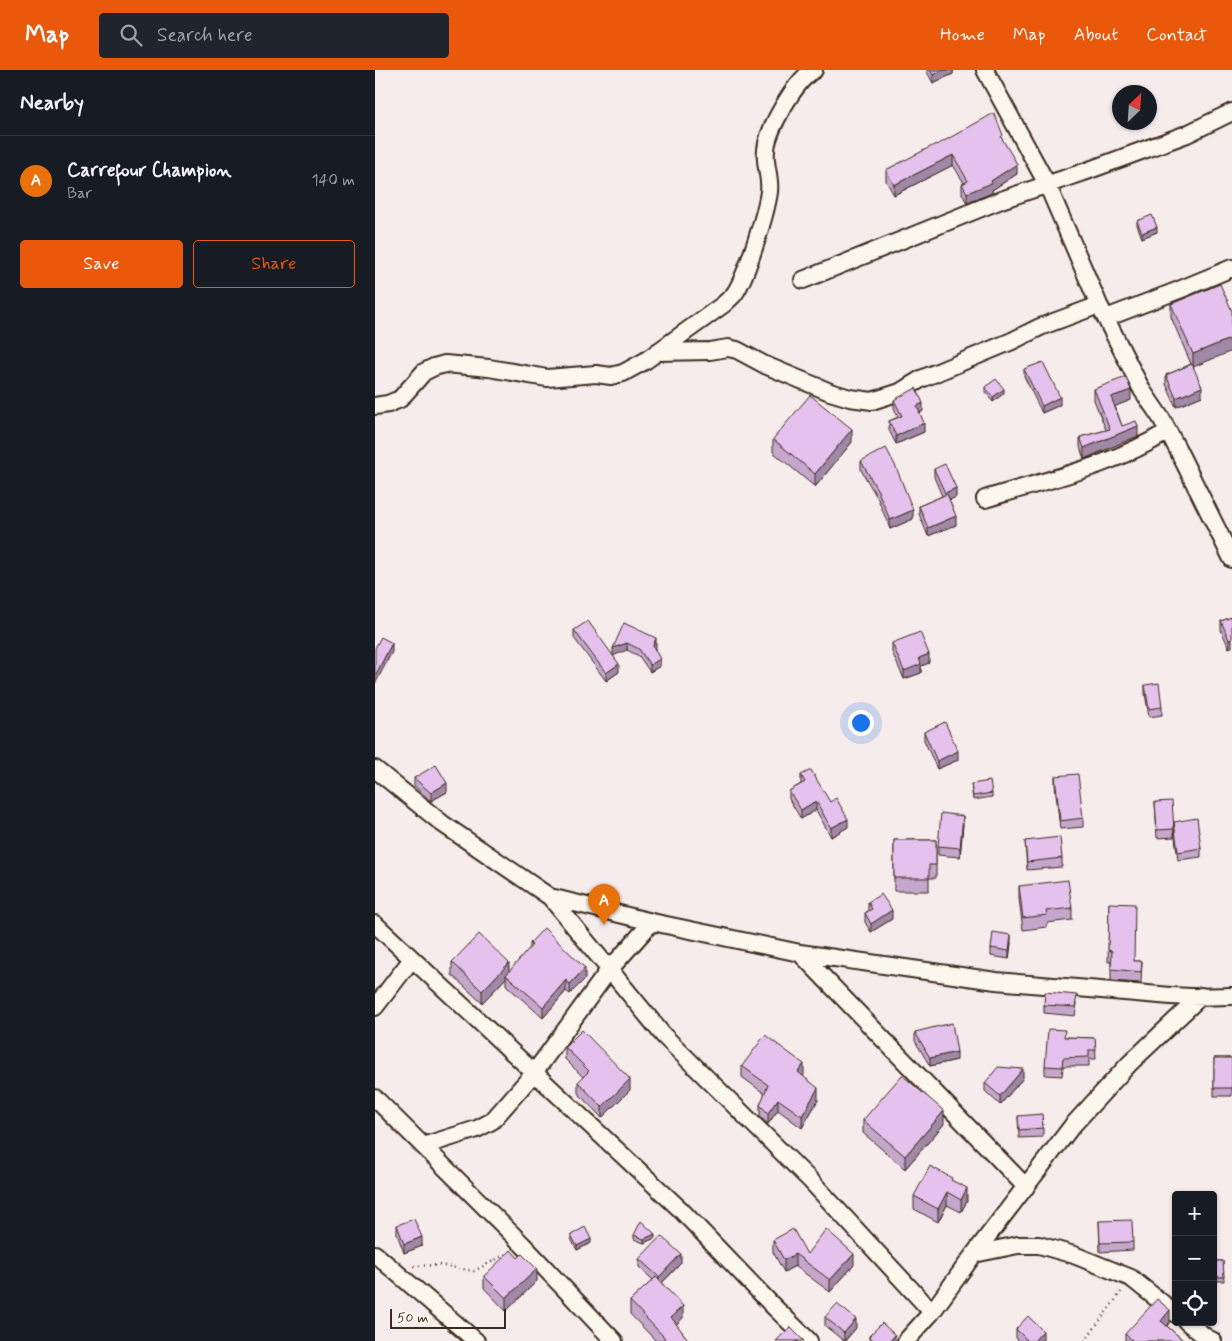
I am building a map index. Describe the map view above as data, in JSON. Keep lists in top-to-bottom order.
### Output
{
  "scale_bar": "50 m",
  "north": "top right",
  "page": {
    "header": "Map",
    "search": "Search here",
    "nav": [
      "Home",
      "Map",
      "About",
      "Contact"
    ],
    "heading": "Nearby",
    "list": [
      {
        "mark": "A",
        "name": "Carrefour Champion",
        "note": "Bar",
        "value": "140 m"
      }
    ],
    "buttons": ["Save", "Share"],
    "pins": "A",
    "map_buttons": ["+", "−"],
    "scale": "50 m"
  }
}
